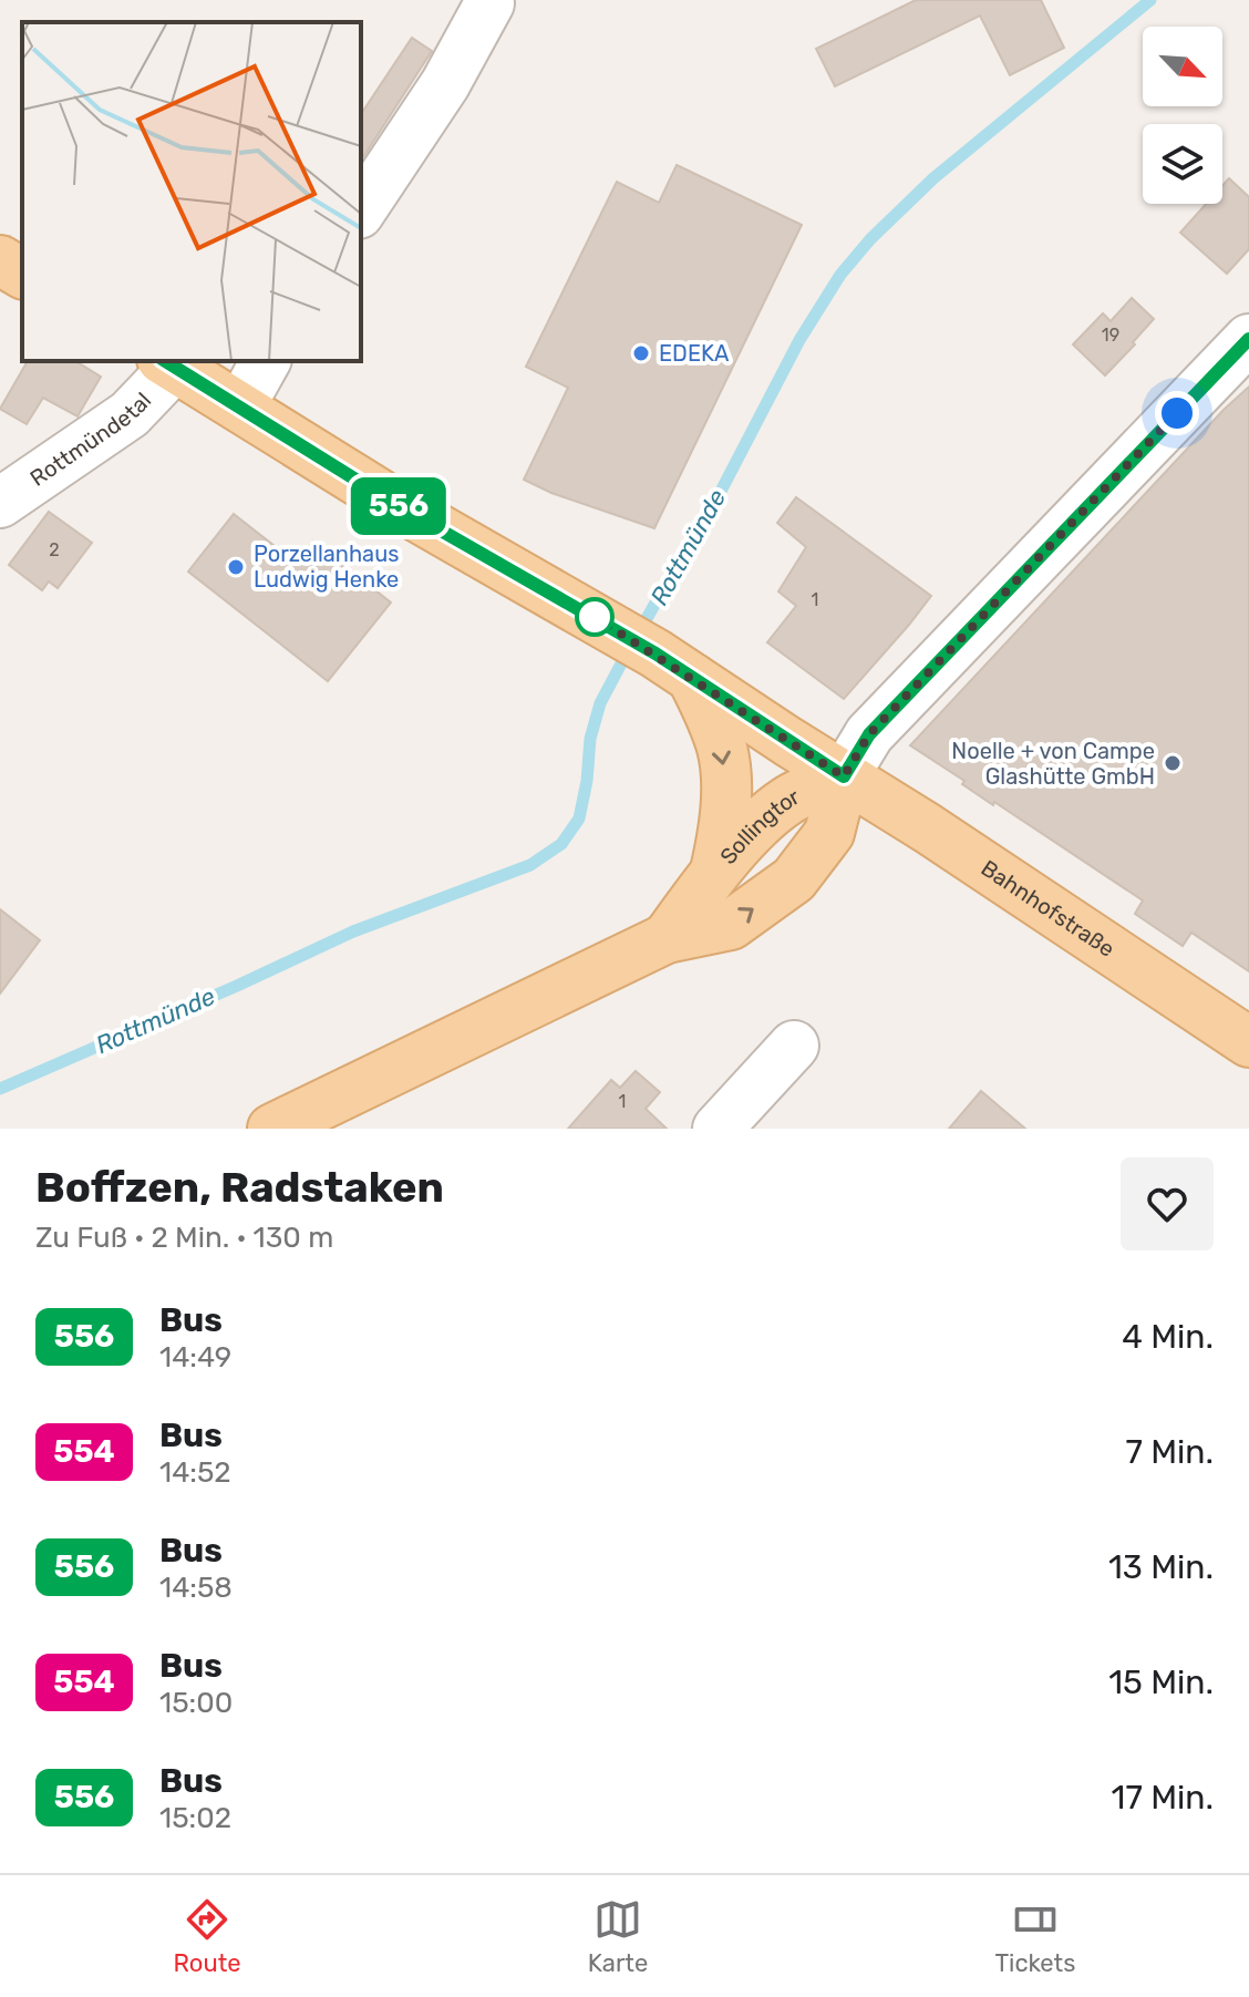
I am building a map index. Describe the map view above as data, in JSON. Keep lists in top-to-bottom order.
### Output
{
  "streets": {
    "main road": ["Sollingtor", "Bahnhofstraße"],
    "street": ["Rottmündetal"]
  },
  "crossings": [
    ["Rottmündetal", "Bahnhofstraße"],
    ["Sollingtor", "Bahnhofstraße"]
  ],
  "water": ["Rottmünde"],
  "places": ["EDEKA", "Porzellanhaus Ludwig Henke", "Noelle + von Campe Glashütte GmbH"],
  "lines": ["bus line 556"],
  "house_numbers": [
    "19",
    "2",
    "1",
    "1"
  ],
  "north": "bottom right",
  "page": {
    "on_map": "556",
    "heading": ["Boffzen, Radstaken", "Zu Fuß · 2 Min. · 130 m"],
    "list": [
      {
        "mark": "556",
        "name": "Bus",
        "note": "14:49",
        "value": "4 Min."
      },
      {
        "mark": "554",
        "name": "Bus",
        "note": "14:52",
        "value": "7 Min."
      },
      {
        "mark": "556",
        "name": "Bus",
        "note": "14:58",
        "value": "13 Min."
      },
      {
        "mark": "554",
        "name": "Bus",
        "note": "15:00",
        "value": "15 Min."
      },
      {
        "mark": "556",
        "name": "Bus",
        "note": "15:02",
        "value": "17 Min."
      }
    ],
    "tabs": ["Route", "Karte", "Tickets"]
  }
}
